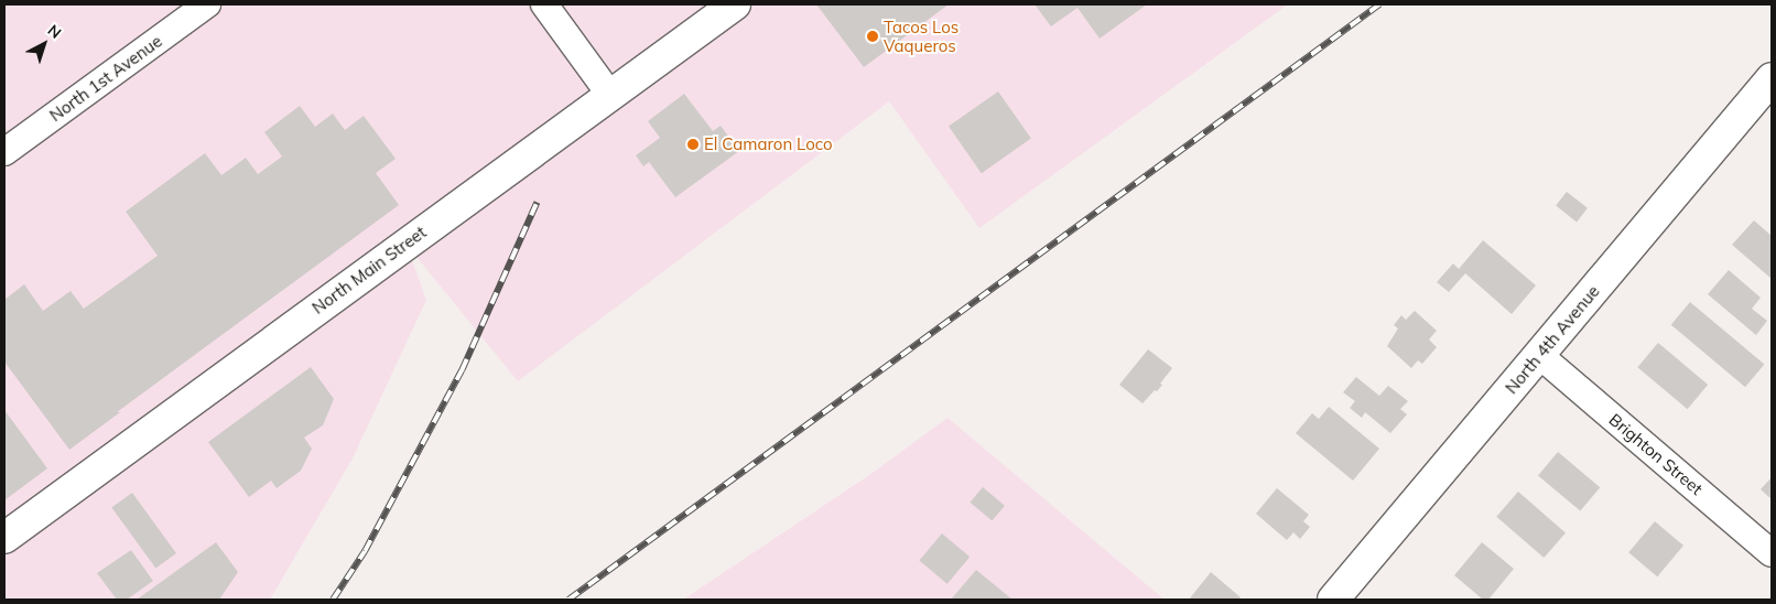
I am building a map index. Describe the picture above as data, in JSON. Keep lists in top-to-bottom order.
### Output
{
  "streets": {
    "street": [
      "North 1st Avenue",
      "North Main Street",
      "North 4th Avenue",
      "Brighton Street"
    ]
  },
  "crossings": [
    ["North 4th Avenue", "Brighton Street"]
  ],
  "places": ["Tacos Los Vaqueros", "El Camaron Loco"],
  "north": "top right"
}
